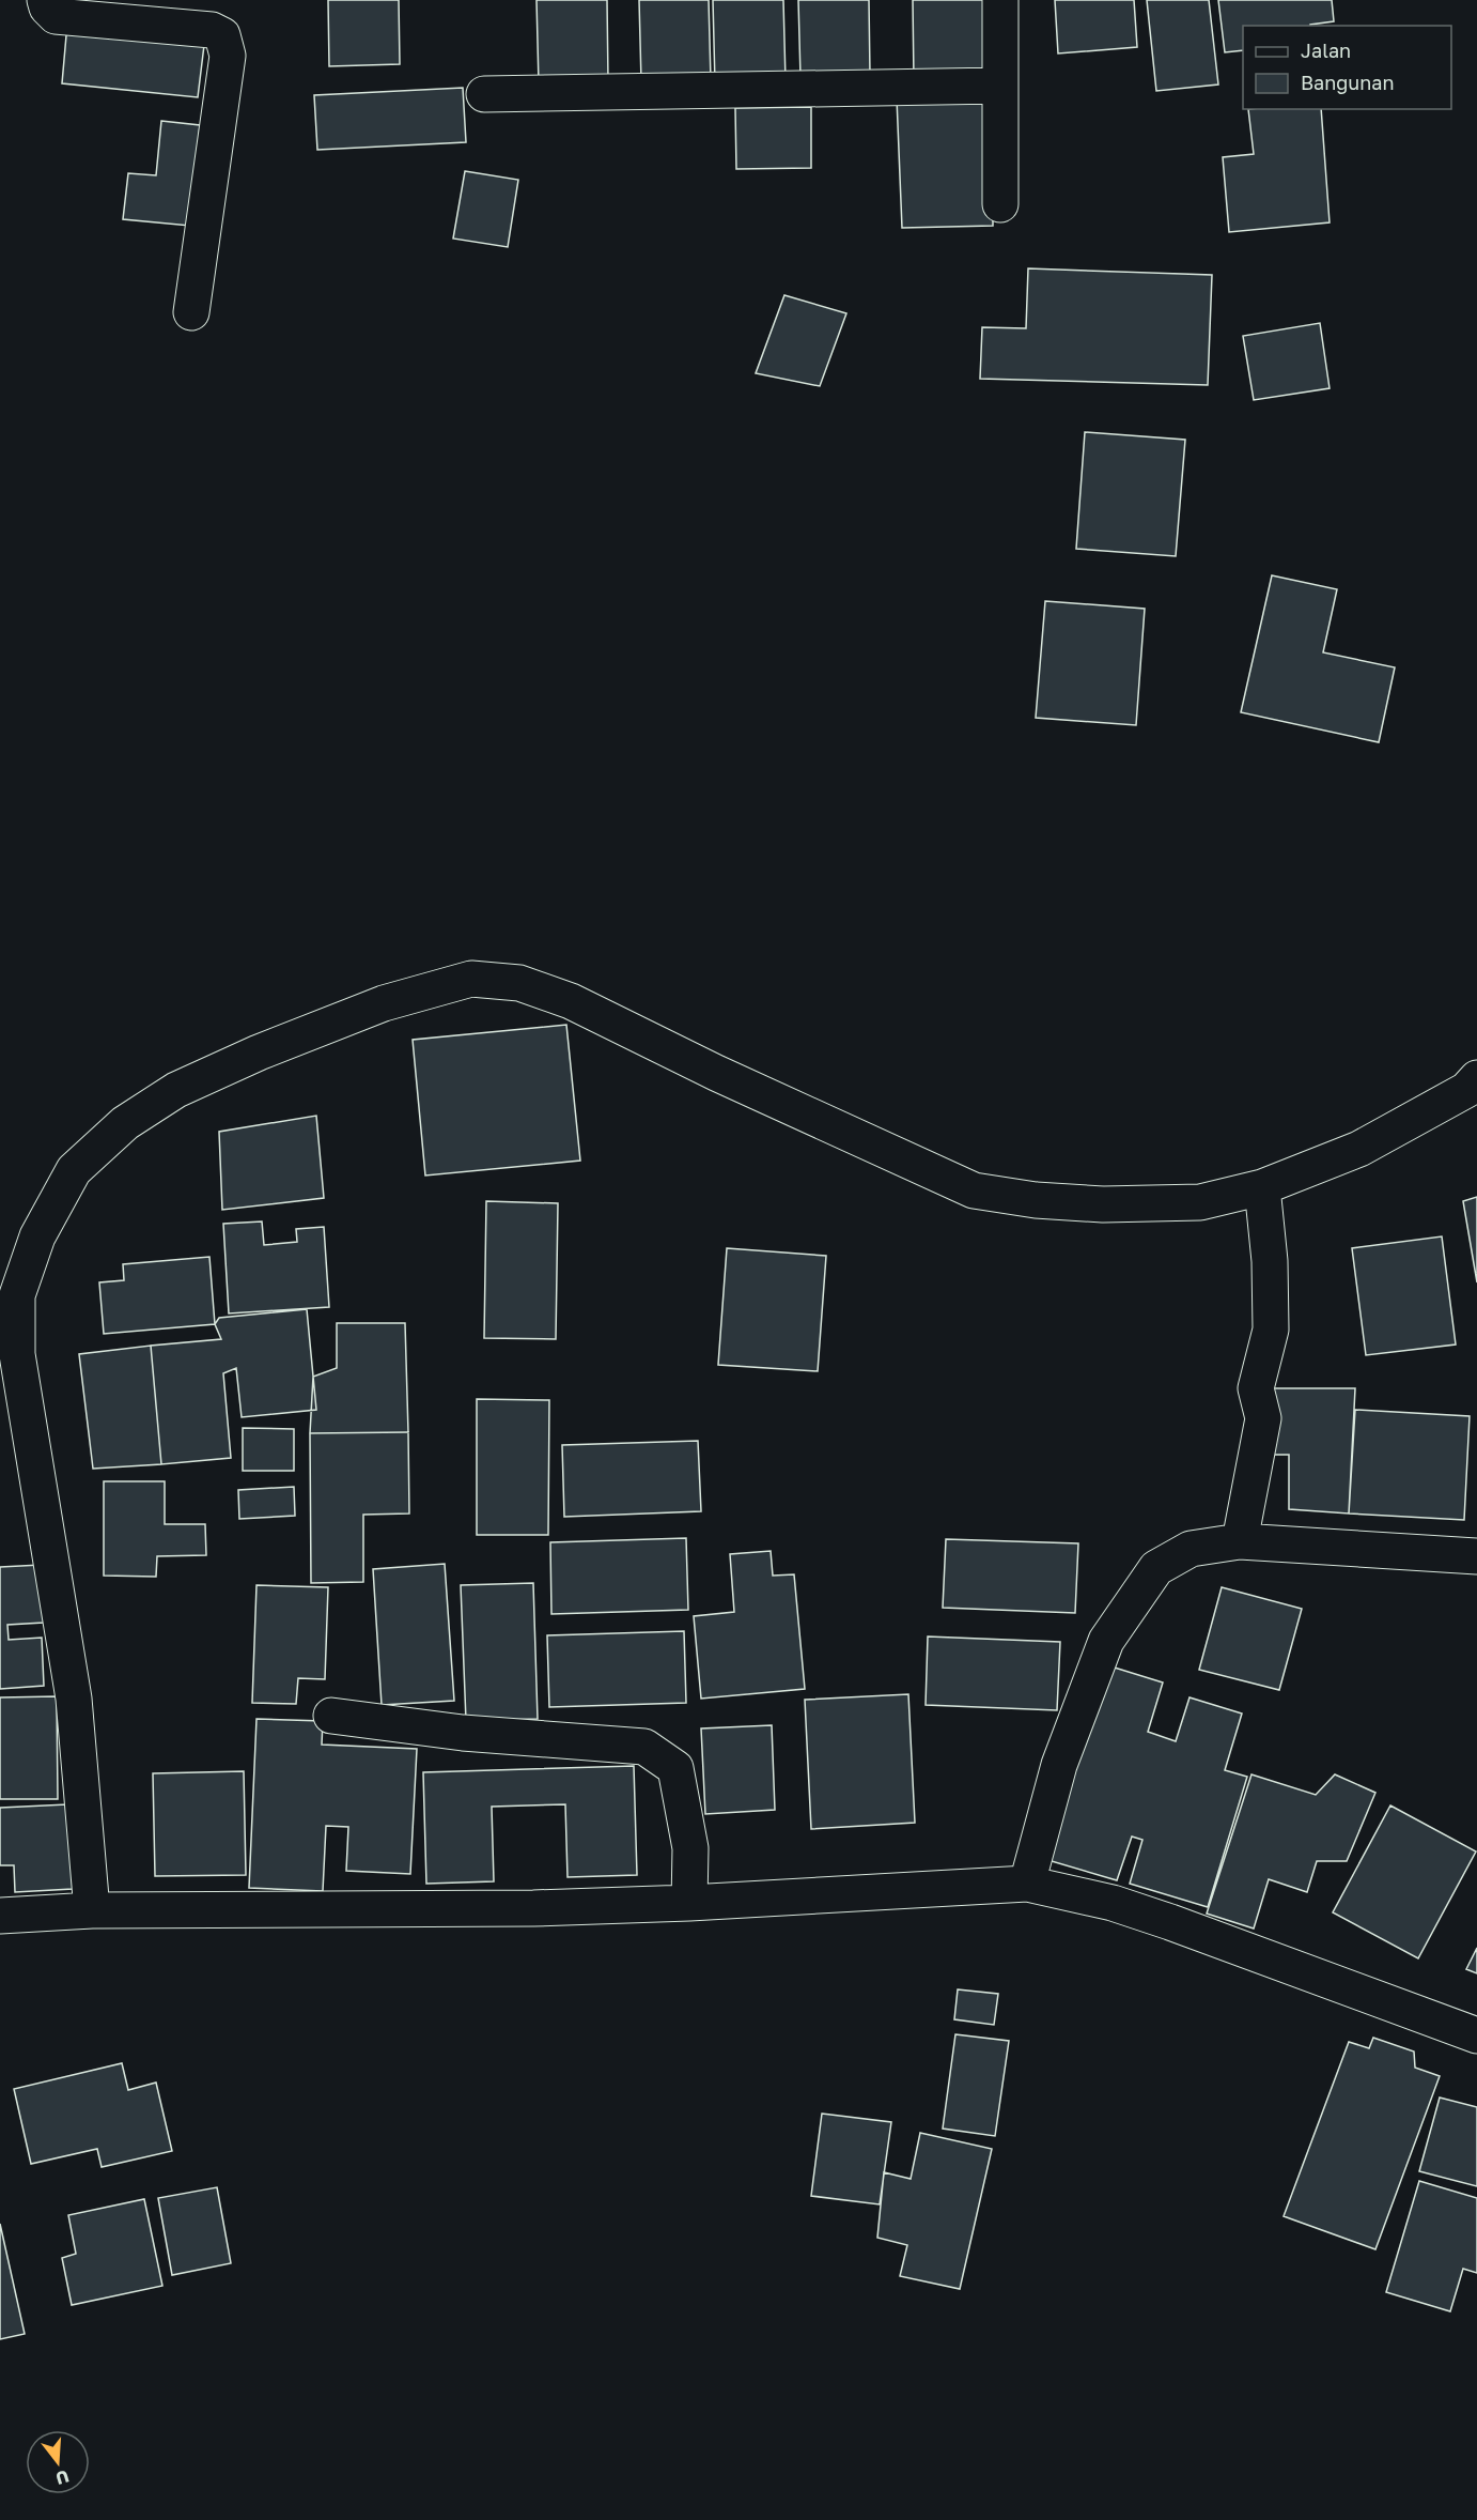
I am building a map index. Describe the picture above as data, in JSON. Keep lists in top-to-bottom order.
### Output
{
  "legend": ["Jalan", "Bangunan"],
  "north": "bottom"
}
